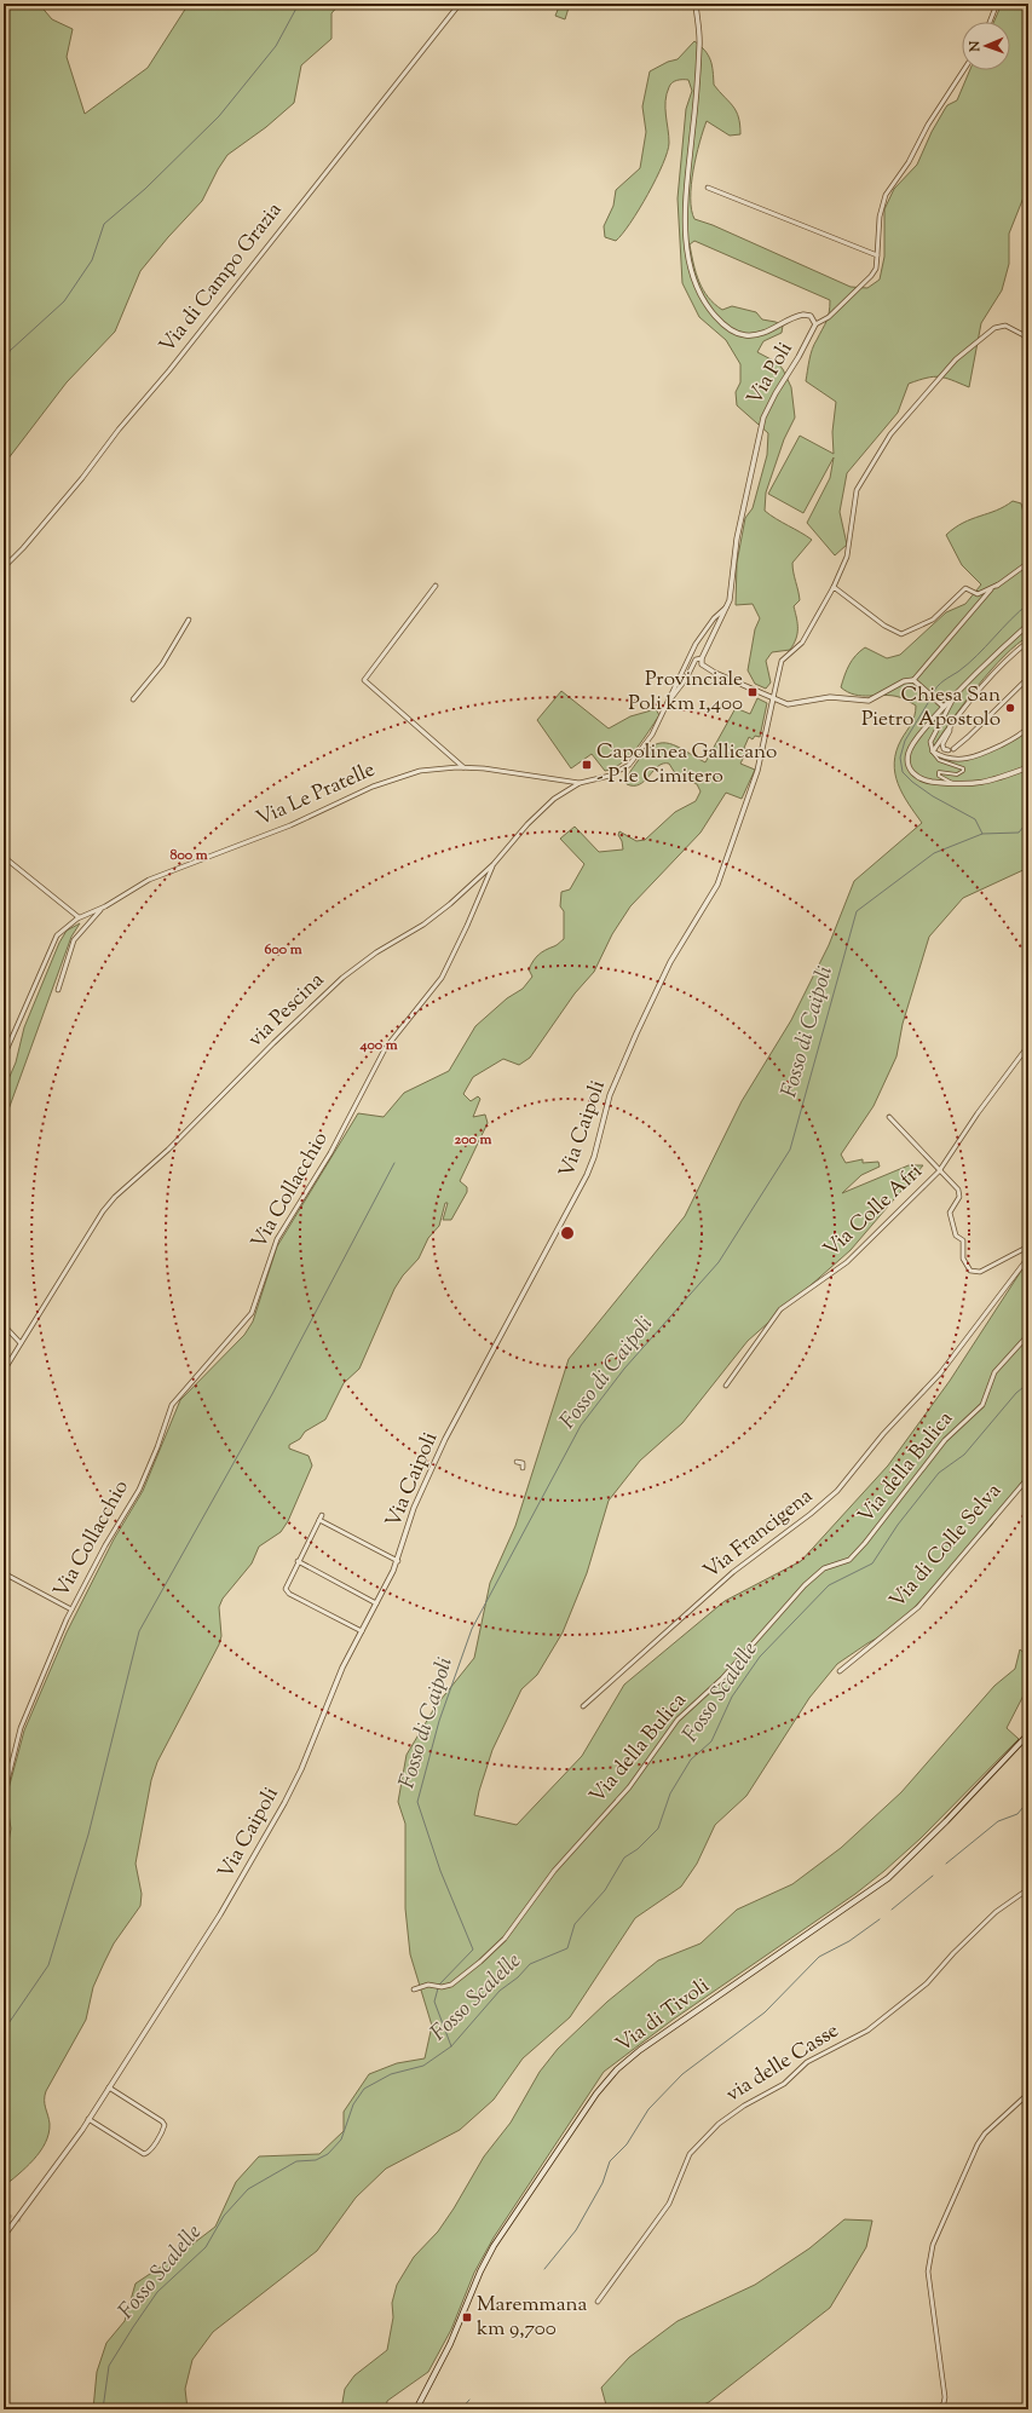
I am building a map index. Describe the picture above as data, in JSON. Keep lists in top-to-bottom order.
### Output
{
  "streets": {
    "main road": ["Via di Tivoli"],
    "street": [
      "Via di Campo Grazia",
      "Via Poli",
      "Via Le Pratelle",
      "via Pescina",
      "Via Caipoli",
      "Via Collacchio",
      "Via Colle Afri",
      "Via della Bulica",
      "Via Francigena",
      "Via di Colle Selva",
      "via delle Casse"
    ]
  },
  "crossings": [
    ["via Pescina", "Via Collacchio"]
  ],
  "water": ["Fosso di Caipoli", "Fosso Scalelle"],
  "places": {
    "transit": ["Provinciale Poli km 1,400", "Capolinea Gallicano - P.le Cimitero", "Maremmana km 9,700"],
    "other": ["Chiesa San Pietro Apostolo"]
  },
  "north": "left",
  "rings": [
    "800 m",
    "600 m",
    "400 m",
    "200 m"
  ]
}
